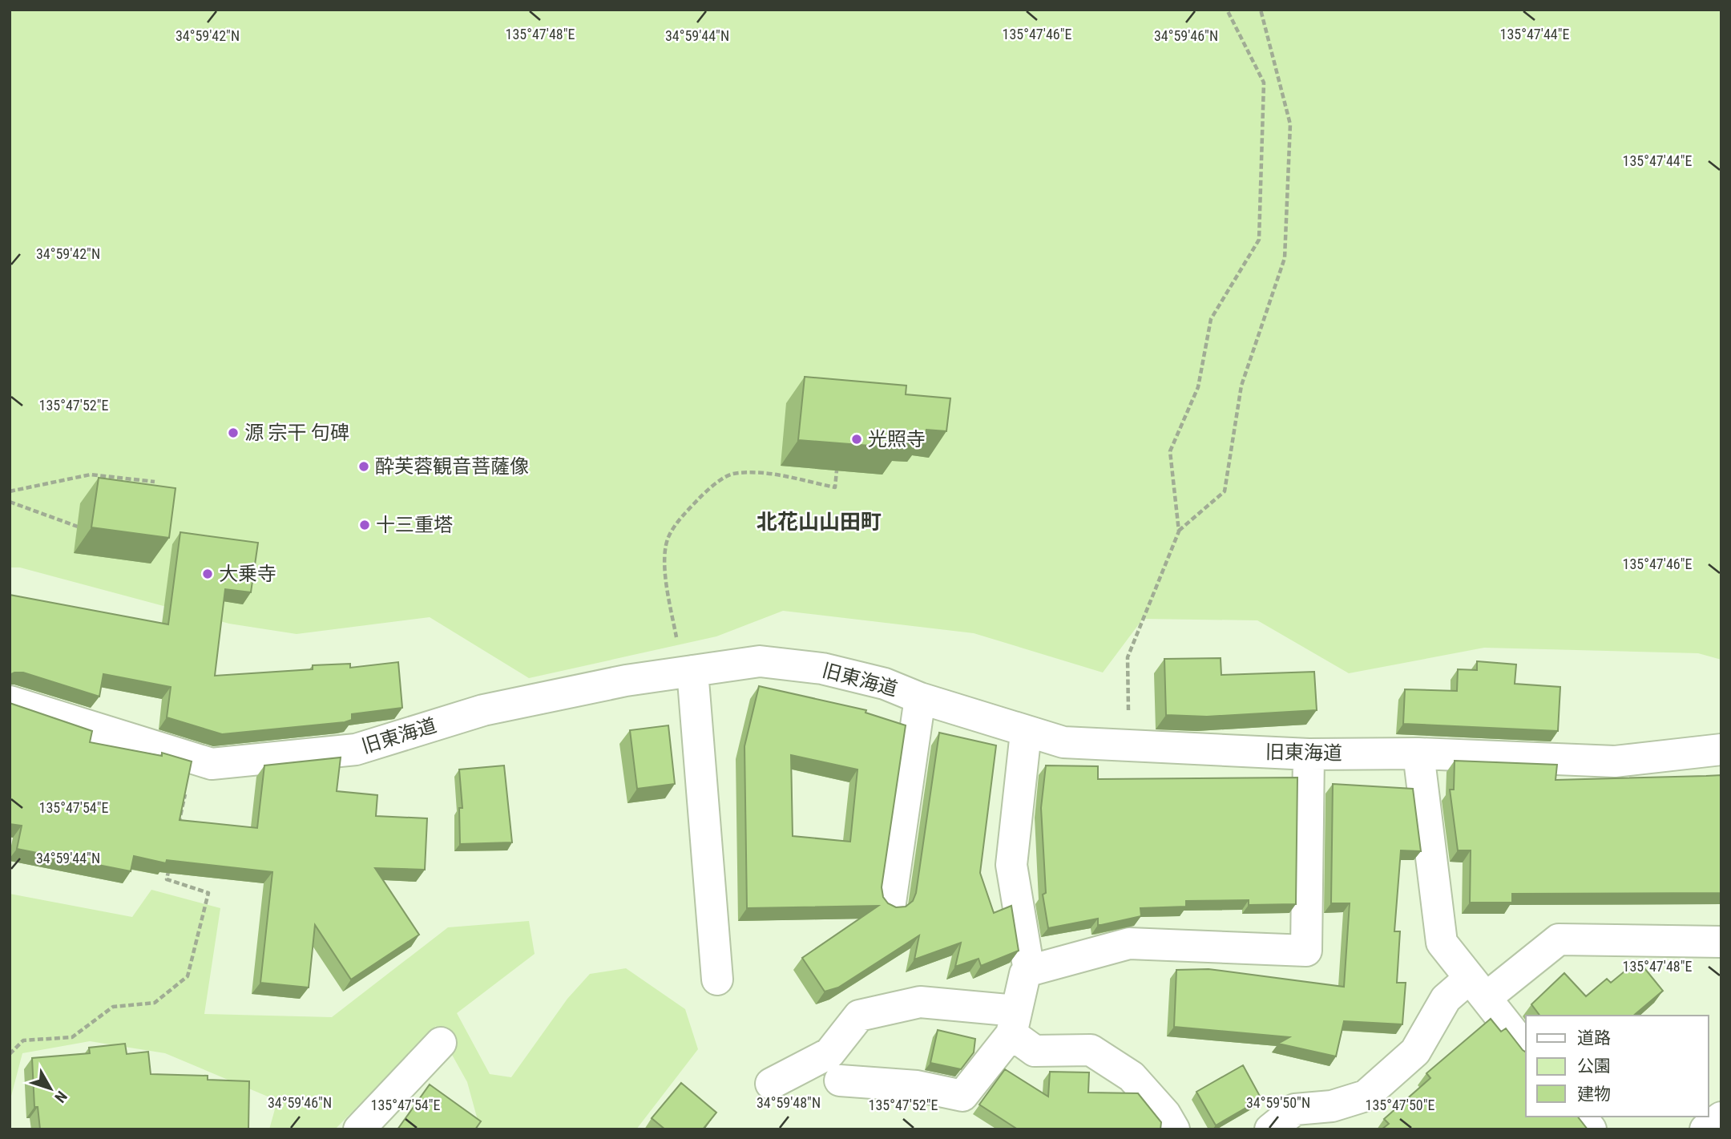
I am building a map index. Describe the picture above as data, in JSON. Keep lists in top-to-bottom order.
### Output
{
  "streets": {
    "street": ["旧東海道"]
  },
  "districts": ["北花山山田町"],
  "places": [
    "源 宗干 句碑",
    "光照寺",
    "酔芙蓉観音菩薩像",
    "十三重塔",
    "大乗寺"
  ],
  "legend": ["道路", "公園", "建物"],
  "north": "bottom right",
  "coordinates": [
    "135°47'44\"E",
    "135°47'48\"E",
    "135°47'46\"E",
    "34°59'42\"N",
    "34°59'44\"N",
    "34°59'46\"N",
    "135°47'52\"E",
    "135°47'54\"E",
    "34°59'48\"N",
    "34°59'50\"N",
    "135°47'50\"E"
  ]
}
